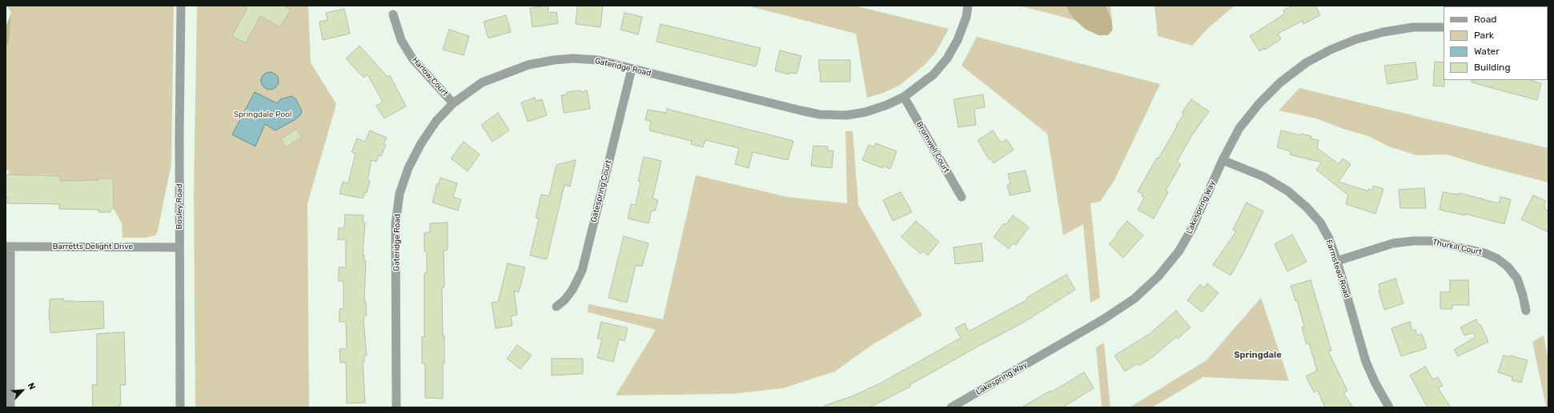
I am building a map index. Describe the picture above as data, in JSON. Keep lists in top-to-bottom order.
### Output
{
  "streets": {
    "street": [
      "Gateridge Road",
      "Harlow Court",
      "Bromwell Court",
      "Gatespring Court",
      "Bosley Road",
      "Lakespring Way",
      "Barretts Delight Drive",
      "Thurkill Court",
      "Farmstead Road"
    ]
  },
  "crossings": [
    ["Gateridge Road", "Harlow Court"],
    ["Gateridge Road", "Bromwell Court"],
    ["Gateridge Road", "Gatespring Court"],
    ["Bosley Road", "Barretts Delight Drive"],
    ["Lakespring Way", "Farmstead Road"],
    ["Thurkill Court", "Farmstead Road"]
  ],
  "districts": ["Springdale"],
  "parks": ["Springdale Pool"],
  "legend": [
    "Road",
    "Park",
    "Water",
    "Building"
  ],
  "north": "top right"
}
